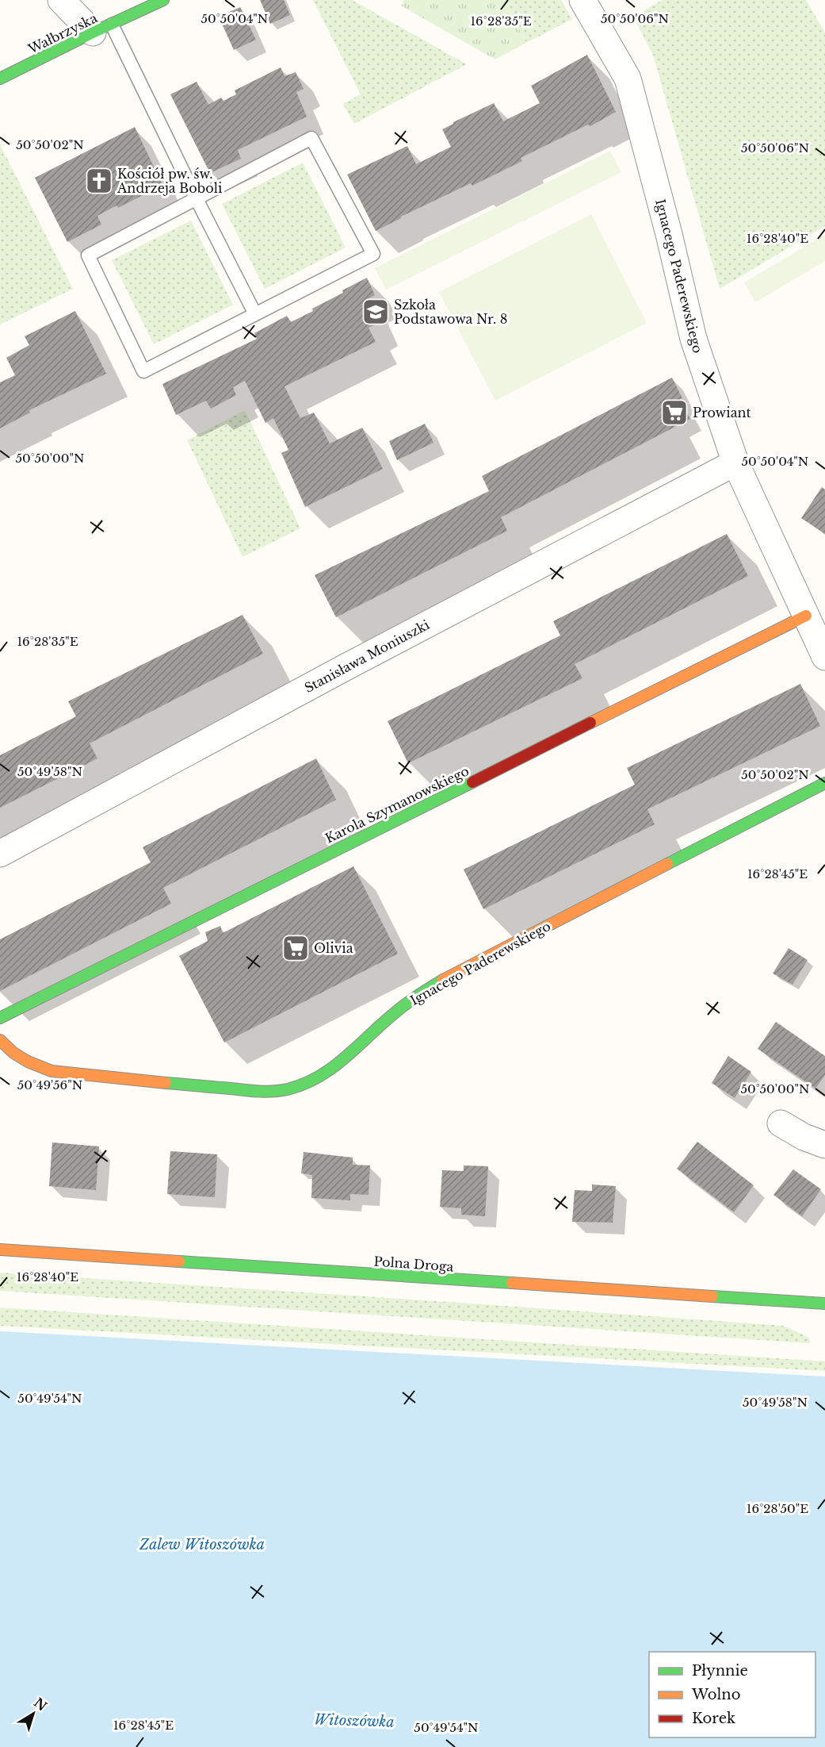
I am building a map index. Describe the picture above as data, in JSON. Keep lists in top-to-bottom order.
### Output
{
  "streets": {
    "street": [
      "Wałbrzyska",
      "Ignacego Paderewskiego",
      "Stanisława Moniuszki",
      "Karola Szymanowskiego",
      "Polna Droga"
    ]
  },
  "crossings": [
    ["Ignacego Paderewskiego", "Stanisława Moniuszki"],
    ["Ignacego Paderewskiego", "Karola Szymanowskiego"]
  ],
  "water": ["Zalew Witoszówka", "Witoszówka"],
  "places": {
    "church": ["Kościół pw. św. Andrzeja Boboli"],
    "school or university": ["Szkoła Podstawowa Nr. 8"],
    "supermarket": ["Prowiant", "Olivia"]
  },
  "legend": ["Płynnie", "Wolno", "Korek"],
  "north": "top right",
  "coordinates": [
    "50°50'04\"N",
    "50°50'06\"N",
    "16°28'35\"E",
    "50°50'02\"N",
    "16°28'40\"E",
    "50°50'00\"N",
    "50°49'58\"N",
    "16°28'45\"E",
    "50°49'56\"N",
    "50°49'54\"N",
    "16°28'50\"E"
  ]
}
